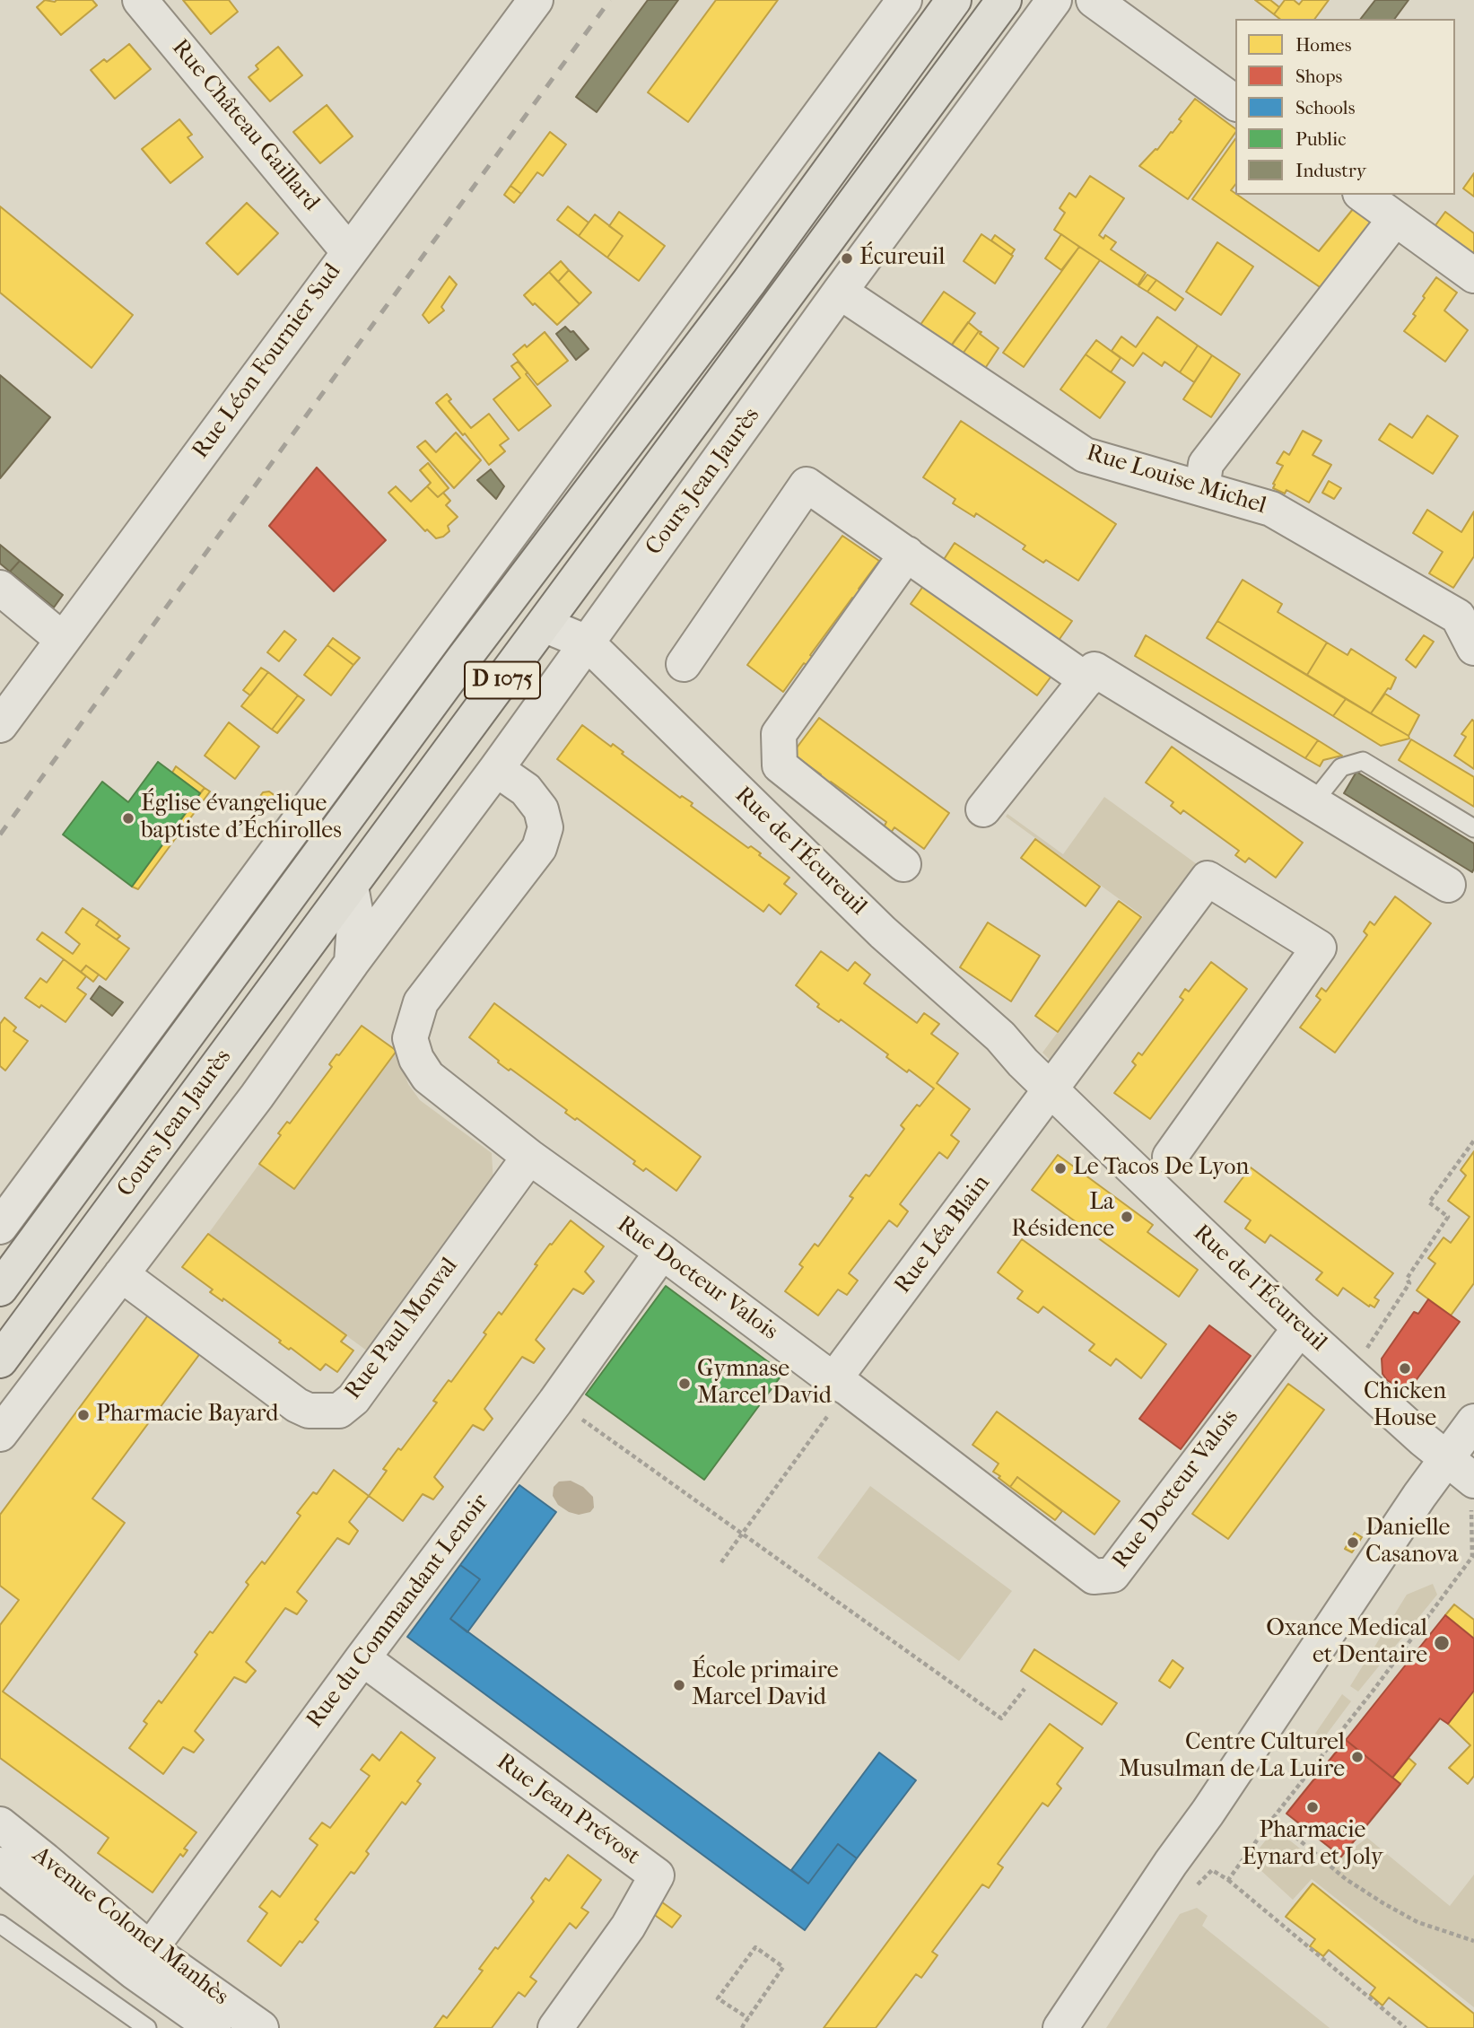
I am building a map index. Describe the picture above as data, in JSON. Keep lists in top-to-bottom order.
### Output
{
  "streets": {
    "main road": ["Cours Jean Jaurès", "D 1075"],
    "street": [
      "Rue Château Gaillard",
      "Rue Léon Fournier Sud",
      "Rue Louise Michel",
      "Rue de l'Écureuil",
      "Rue Léa Blain",
      "Rue Docteur Valois",
      "Rue Paul Monval",
      "Rue du Commandant Lenoir",
      "Rue Jean Prévost",
      "Avenue Colonel Manhès"
    ]
  },
  "crossings": [
    ["Rue Château Gaillard", "Rue Léon Fournier Sud"],
    ["Rue Louise Michel", "Cours Jean Jaurès"],
    ["Cours Jean Jaurès", "Rue de l'Écureuil"],
    ["Cours Jean Jaurès", "Rue Docteur Valois"],
    ["Cours Jean Jaurès", "Rue Paul Monval"],
    ["Rue de l'Écureuil", "Rue Léa Blain"],
    ["Rue de l'Écureuil", "Rue Docteur Valois"],
    ["Rue Léa Blain", "Rue Docteur Valois"],
    ["Rue Docteur Valois", "Rue Paul Monval"],
    ["Rue Docteur Valois", "Rue du Commandant Lenoir"],
    ["Rue du Commandant Lenoir", "Rue Jean Prévost"],
    ["Rue du Commandant Lenoir", "Avenue Colonel Manhès"]
  ],
  "places": [
    "Écureuil",
    "Église évangelique baptiste d'Échirolles",
    "Le Tacos De Lyon",
    "La Résidence",
    "Chicken House",
    "Gymnase Marcel David",
    "Pharmacie Bayard",
    "Danielle Casanova",
    "Oxance Medical et Dentaire",
    "École primaire Marcel David",
    "Centre Culturel Musulman de La Luire",
    "Pharmacie Eynard et Joly"
  ],
  "legend": [
    "Homes",
    "Shops",
    "Schools",
    "Public",
    "Industry"
  ]
}
